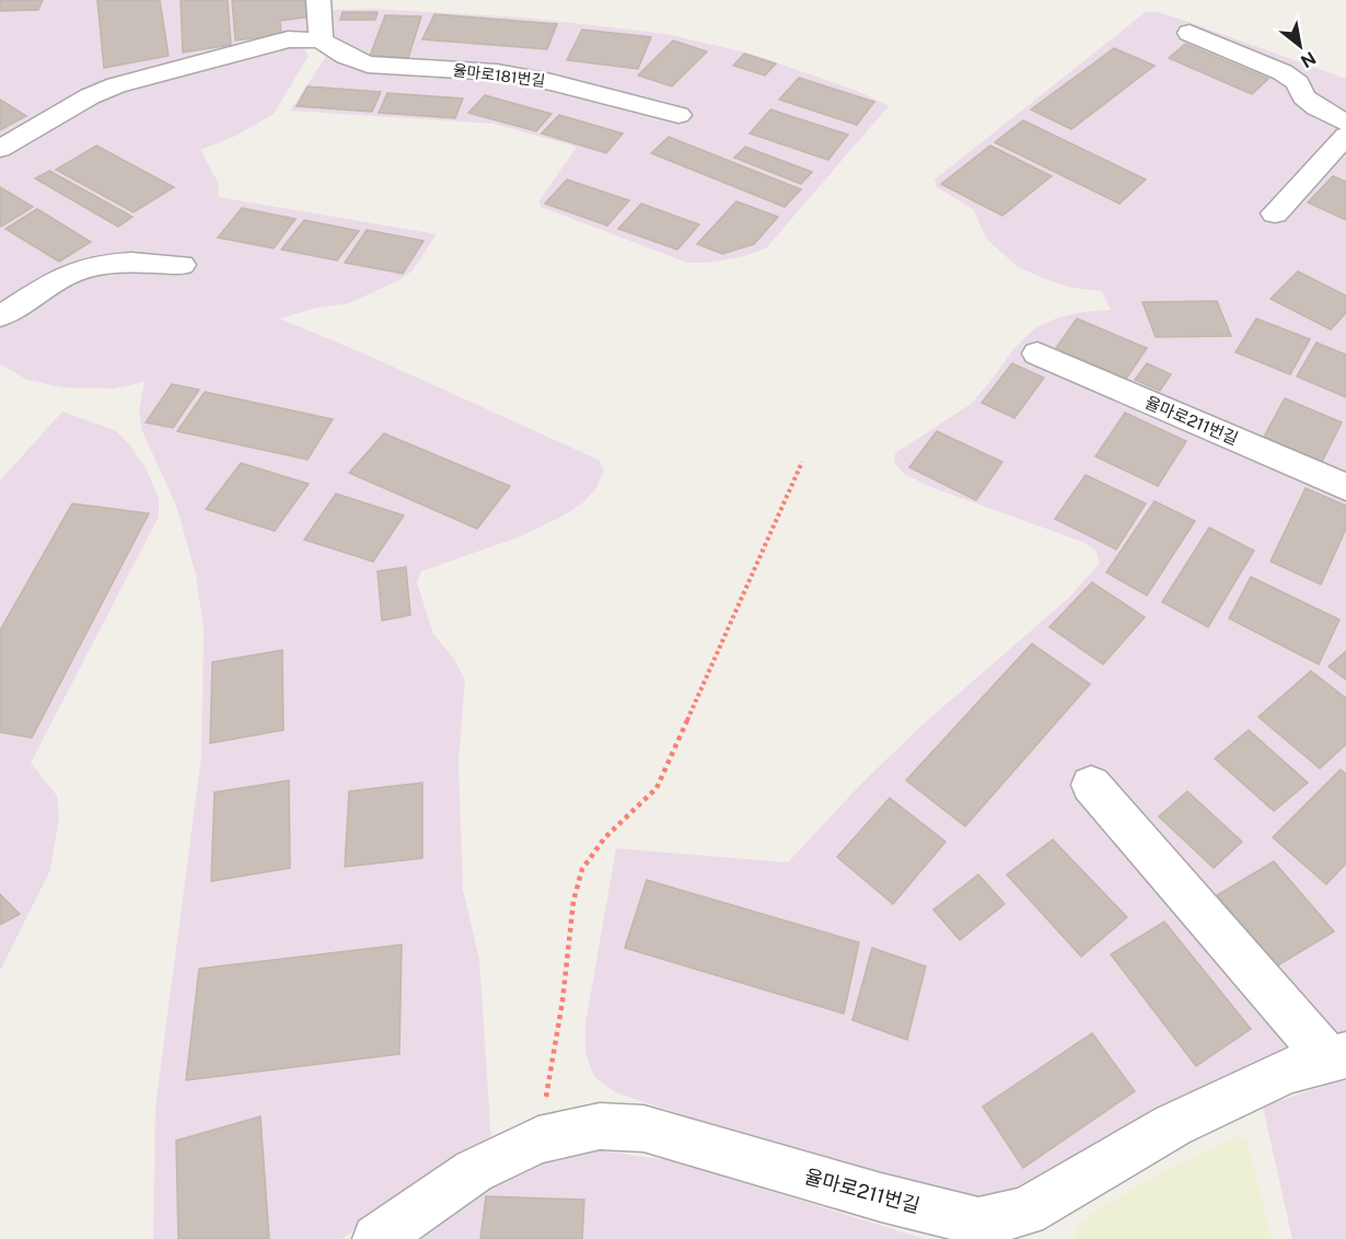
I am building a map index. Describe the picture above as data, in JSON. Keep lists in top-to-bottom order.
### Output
{
  "streets": {
    "lane": ["율마로181번길", "율마로211번길"]
  },
  "north": "bottom right"
}
